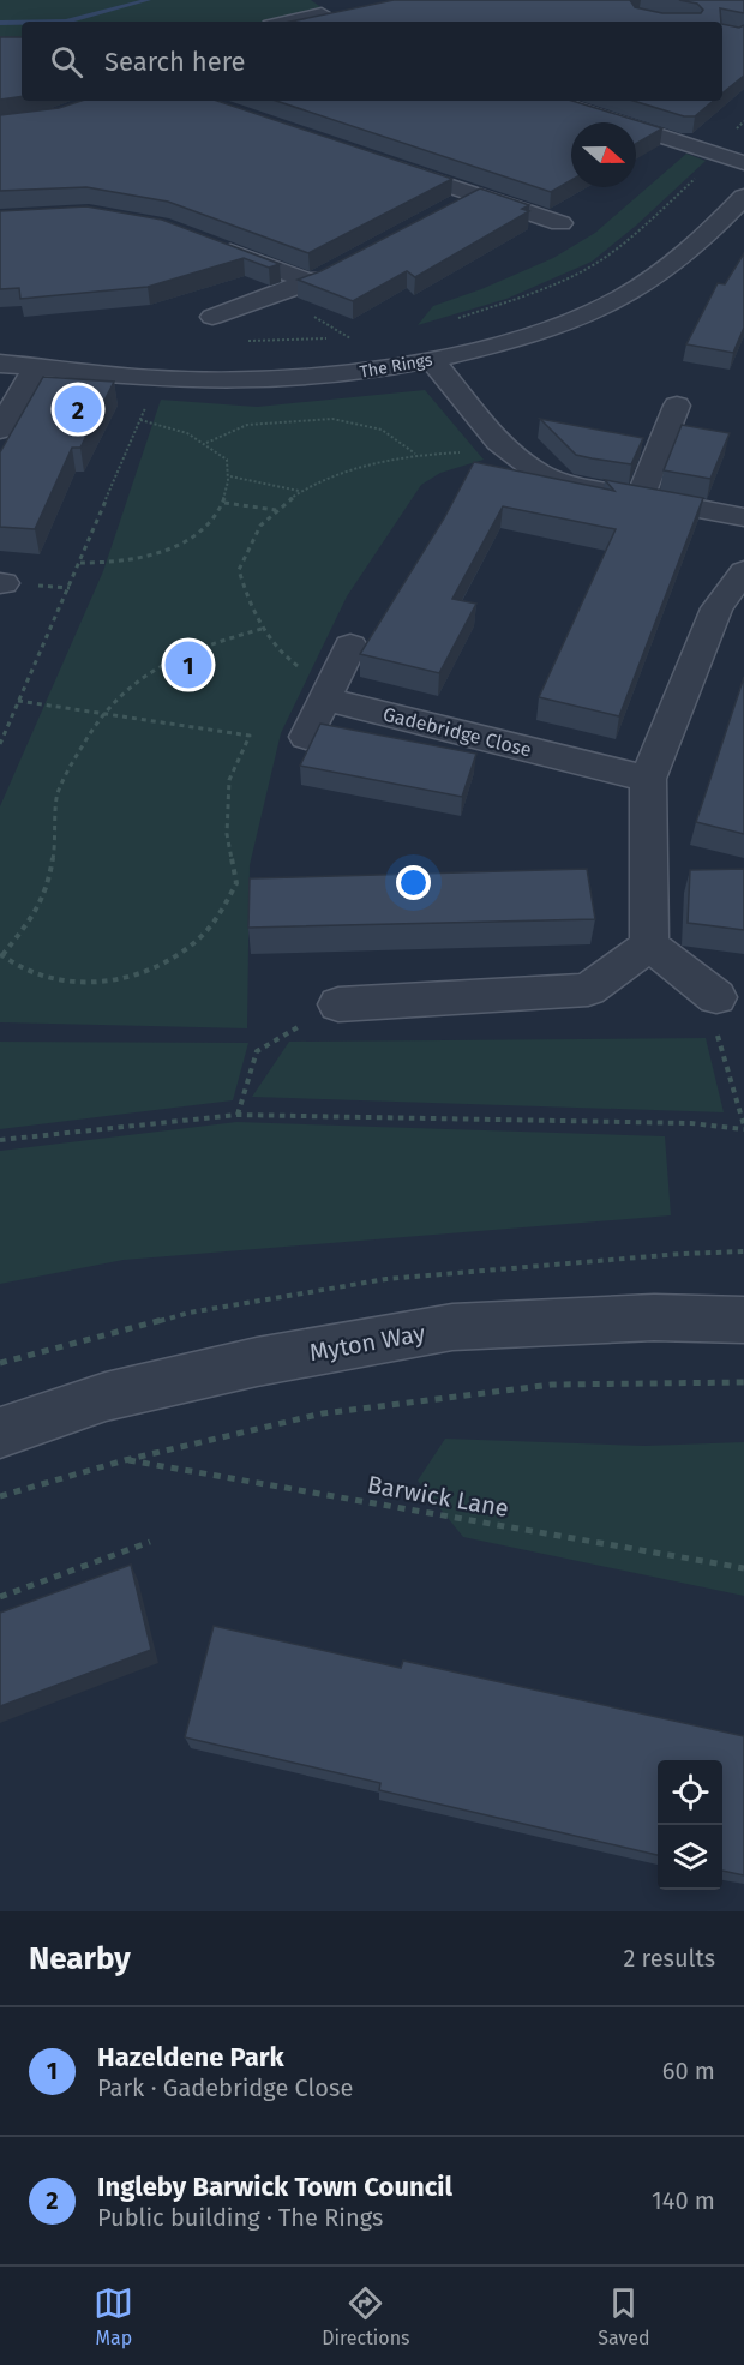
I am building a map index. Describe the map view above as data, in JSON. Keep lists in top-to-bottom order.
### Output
{
  "streets": {
    "street": ["The Rings", "Gadebridge Close", "Myton Way"],
    "path": ["Barwick Lane"]
  },
  "north": "right",
  "page": {
    "search": "Search here",
    "pins": ["2", "1"],
    "heading": ["Nearby", "2 results"],
    "list": [
      {
        "mark": "1",
        "name": "Hazeldene Park",
        "note": "Park · Gadebridge Close",
        "value": "60 m"
      },
      {
        "mark": "2",
        "name": "Ingleby Barwick Town Council",
        "note": "Public building · The Rings",
        "value": "140 m"
      }
    ],
    "nav": ["Map", "Directions", "Saved"]
  }
}
